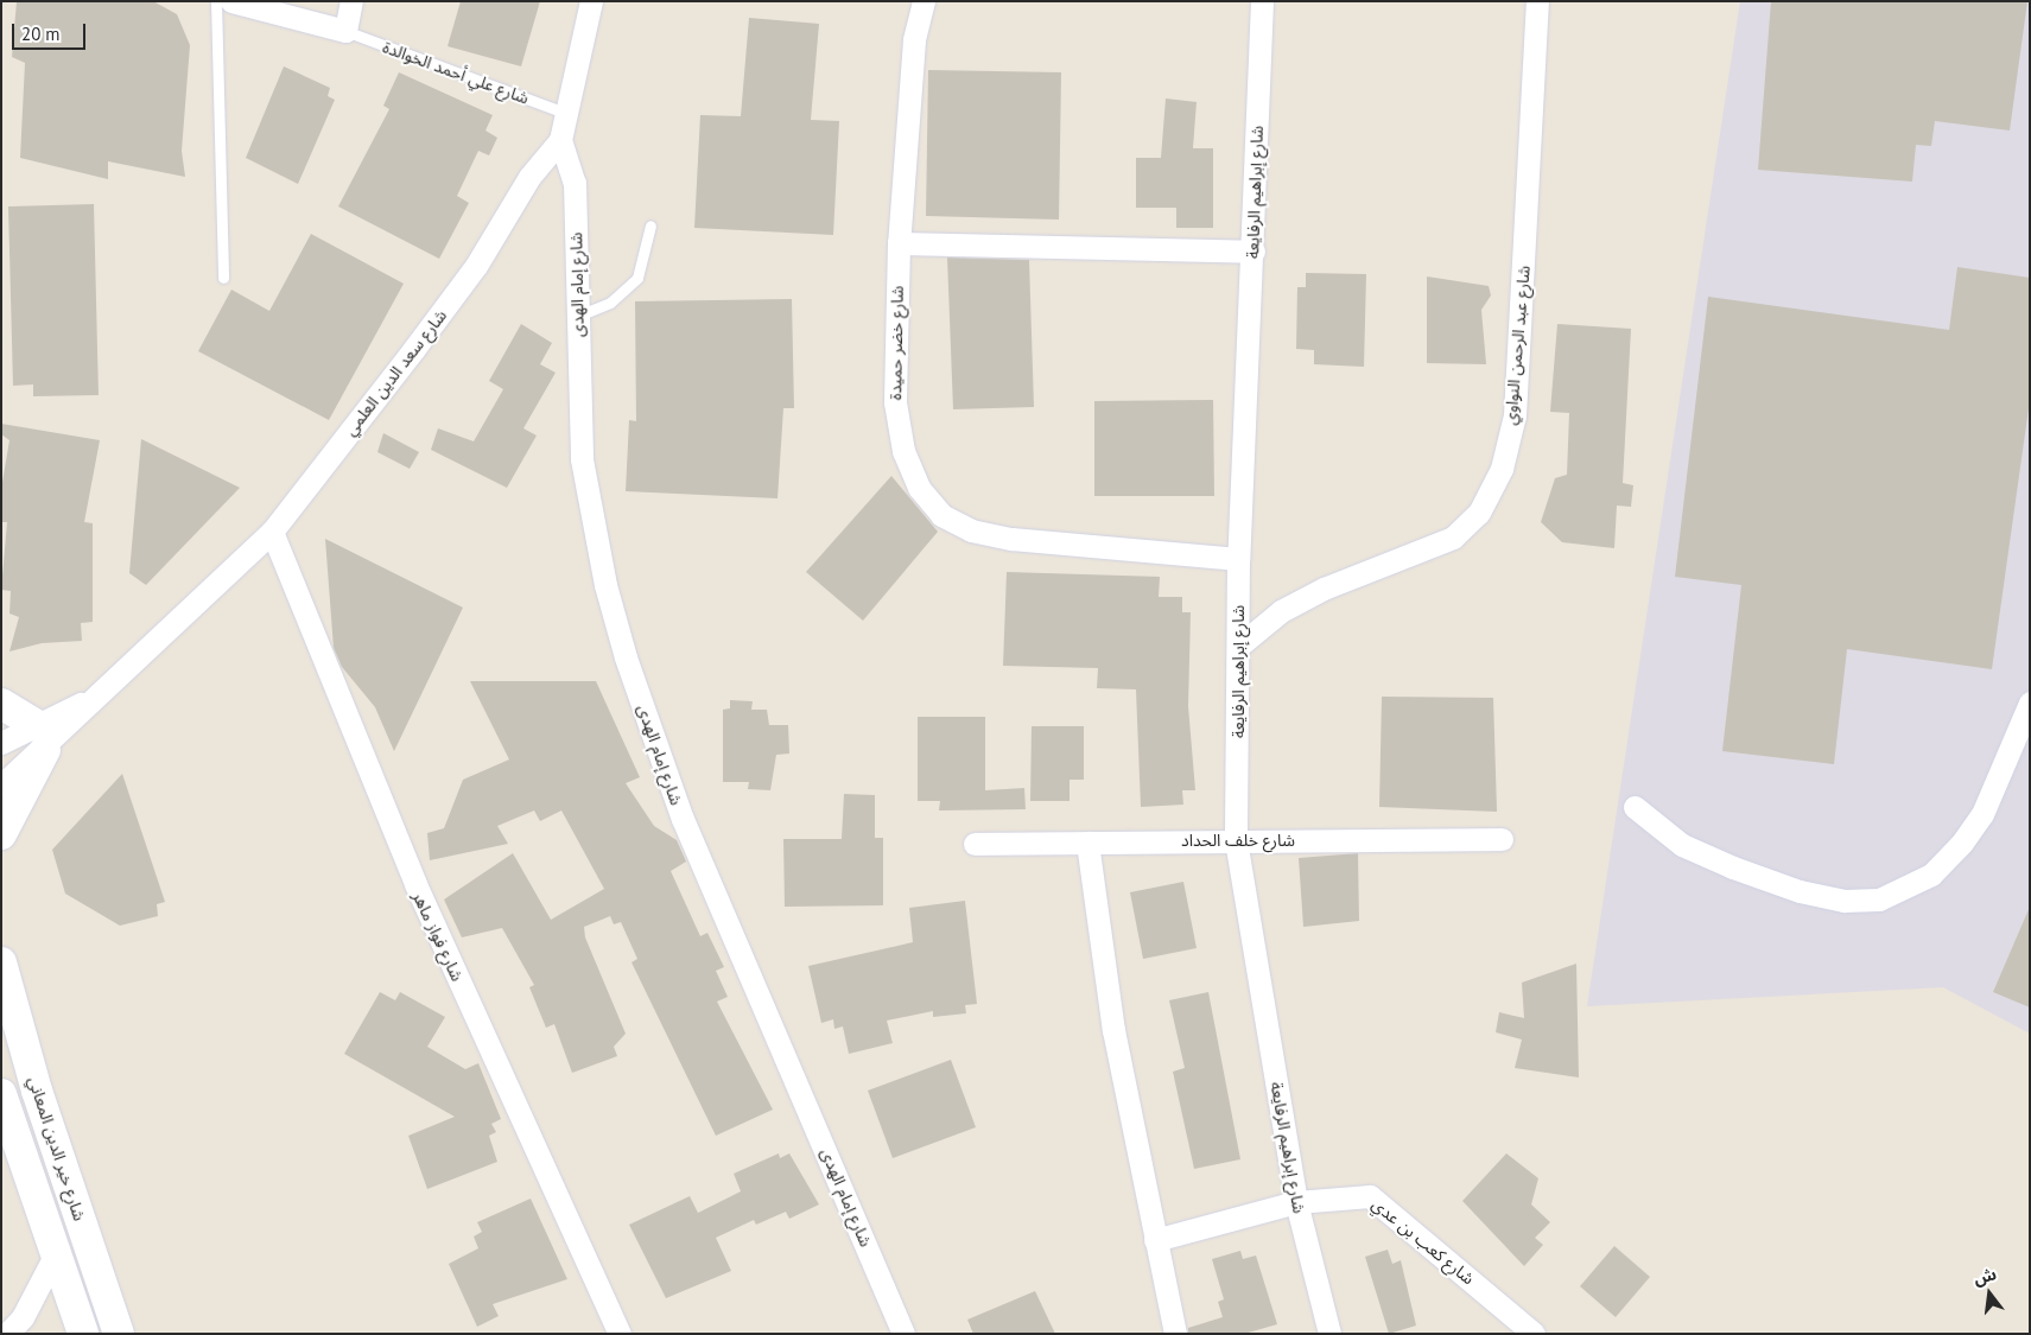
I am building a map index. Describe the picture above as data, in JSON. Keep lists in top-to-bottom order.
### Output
{
  "streets": {
    "street": [
      "شارع علي أحمد الخوالدة",
      "شارع إبراهيم الرفايعة",
      "شارع إمام الهدى",
      "شارع خضر حميدة",
      "شارع عبد الرحمن النواوي",
      "شارع سعد الدين العلمي",
      "شارع خلف الحداد",
      "شارع فواز ماهر",
      "شارع خير الدين المعاني",
      "شارع كعب بن عدي"
    ]
  },
  "crossings": [
    ["شارع إبراهيم الرفايعة", "شارع خضر حميدة"],
    ["شارع إبراهيم الرفايعة", "شارع عبد الرحمن النواوي"],
    ["شارع إبراهيم الرفايعة", "شارع خلف الحداد"],
    ["شارع إبراهيم الرفايعة", "شارع كعب بن عدي"],
    ["شارع إمام الهدى", "شارع سعد الدين العلمي"],
    ["شارع سعد الدين العلمي", "شارع فواز ماهر"]
  ],
  "scale_bar": "20 m",
  "north": "top"
}
